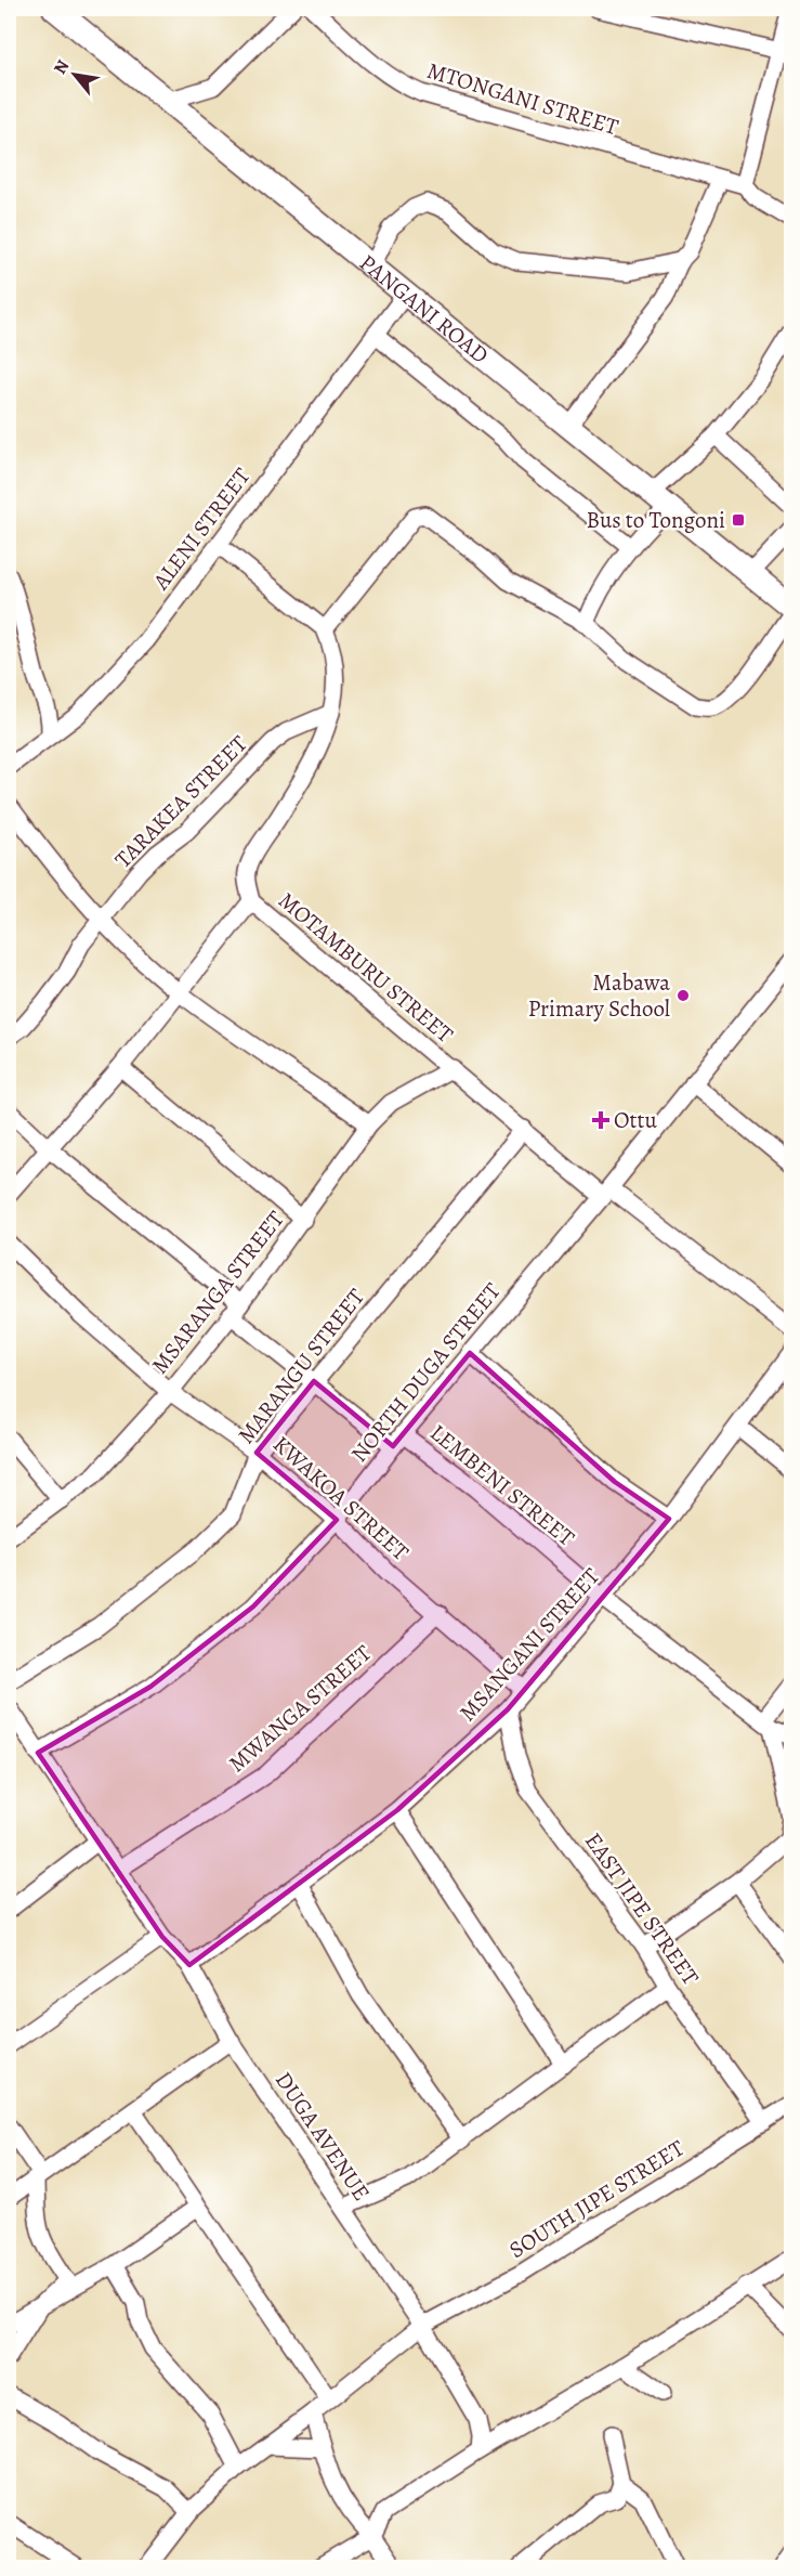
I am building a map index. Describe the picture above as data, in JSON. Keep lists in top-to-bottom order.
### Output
{
  "streets": {
    "main road": ["PANGANI ROAD"],
    "street": [
      "MTONGANI STREET",
      "ALENI STREET",
      "TARAKEA STREET",
      "MOTAMBURU STREET",
      "MSARANGA STREET",
      "MARANGU STREET",
      "NORTH DUGA STREET",
      "LEMBENI STREET",
      "KWAKOA STREET",
      "MSANGANI STREET",
      "MWANGA STREET",
      "EAST JIPE STREET",
      "DUGA AVENUE",
      "SOUTH JIPE STREET"
    ]
  },
  "crossings": [
    ["PANGANI ROAD", "ALENI STREET"],
    ["TARAKEA STREET", "MOTAMBURU STREET"],
    ["MOTAMBURU STREET", "MSARANGA STREET"],
    ["MOTAMBURU STREET", "MARANGU STREET"],
    ["MOTAMBURU STREET", "NORTH DUGA STREET"],
    ["MSARANGA STREET", "LEMBENI STREET"],
    ["MSARANGA STREET", "KWAKOA STREET"],
    ["MARANGU STREET", "LEMBENI STREET"],
    ["MARANGU STREET", "KWAKOA STREET"],
    ["NORTH DUGA STREET", "LEMBENI STREET"],
    ["NORTH DUGA STREET", "KWAKOA STREET"],
    ["NORTH DUGA STREET", "DUGA AVENUE"],
    ["LEMBENI STREET", "MSANGANI STREET"],
    ["KWAKOA STREET", "MSANGANI STREET"],
    ["KWAKOA STREET", "MWANGA STREET"],
    ["MSANGANI STREET", "EAST JIPE STREET"],
    ["MSANGANI STREET", "DUGA AVENUE"],
    ["MWANGA STREET", "DUGA AVENUE"],
    ["EAST JIPE STREET", "SOUTH JIPE STREET"],
    ["DUGA AVENUE", "SOUTH JIPE STREET"]
  ],
  "places": {
    "transit": ["Bus to Tongoni"],
    "other": ["Mabawa Primary School"],
    "health": ["Ottu"]
  },
  "north": "top left"
}
